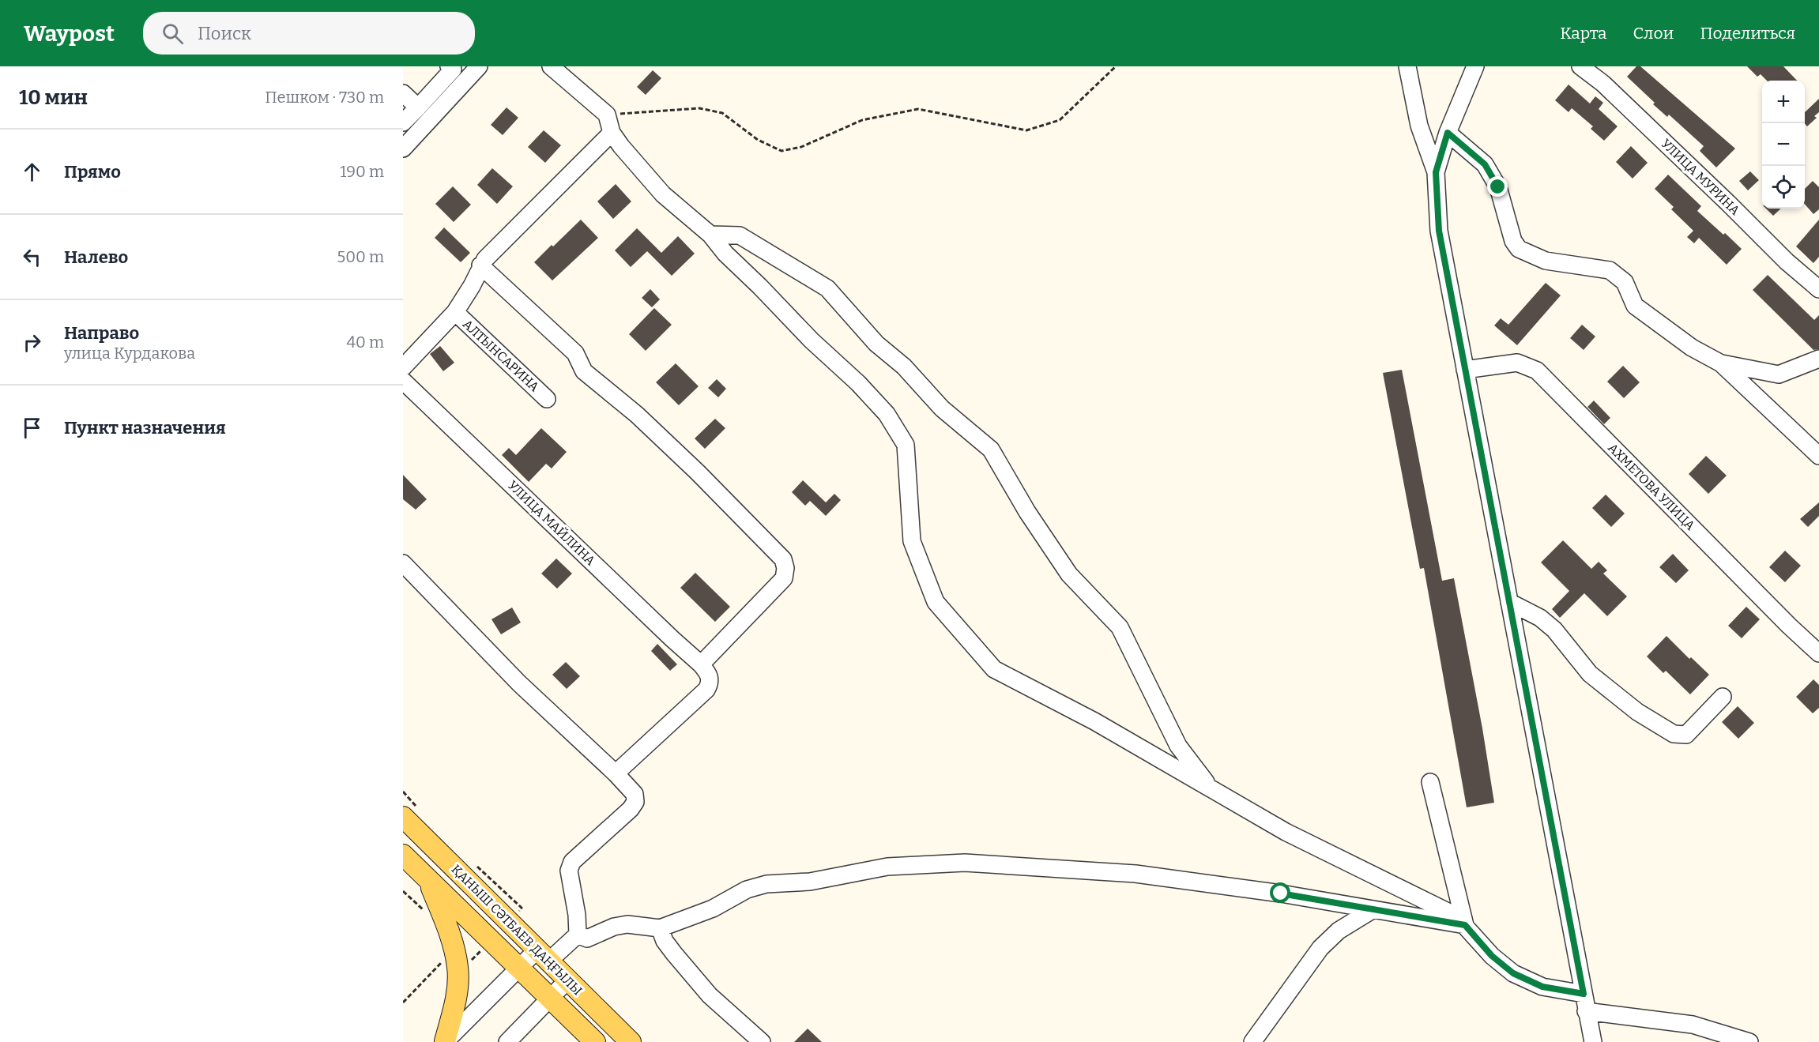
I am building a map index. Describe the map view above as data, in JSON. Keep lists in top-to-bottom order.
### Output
{
  "streets": {
    "main road": ["ҚАНЫШ СӘТБАЕВ ДАҢҒЫЛЫ"],
    "street": [
      "УЛИЦА МУРИНА",
      "АЛТЫНСАРИНА",
      "АХМЕТОВА УЛИЦА",
      "УЛИЦА МАЙЛИНА"
    ]
  },
  "page": {
    "header": "Waypost",
    "search": "Поиск",
    "nav": ["Карта", "Слои", "Поделиться"],
    "heading": ["10 мин", "Пешком · 730 m"],
    "map_buttons": ["+", "−"],
    "list": [
      ["Прямо", "190 m"],
      ["Налево", "500 m"],
      ["Направо", "улица Курдакова", "40 m"],
      "Пункт назначения"
    ]
  }
}
